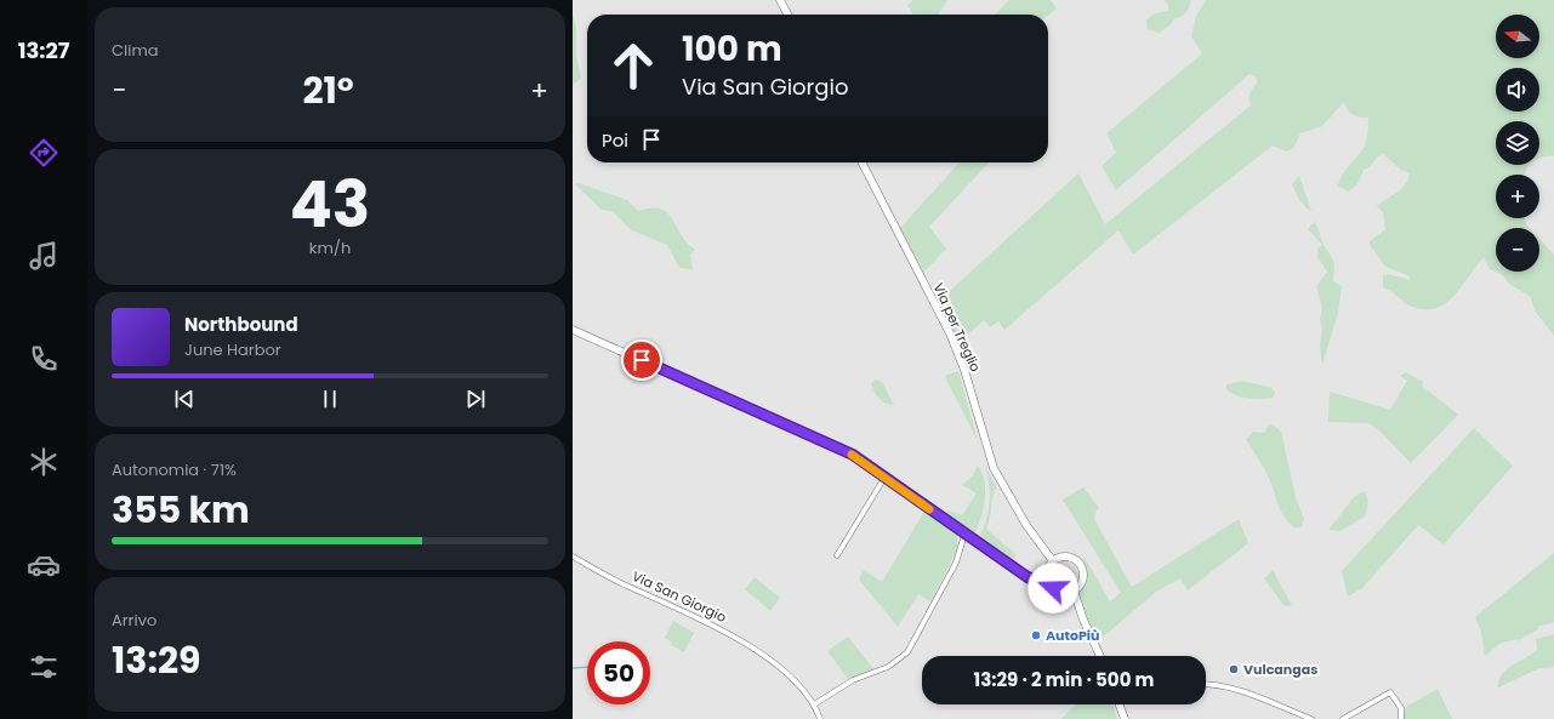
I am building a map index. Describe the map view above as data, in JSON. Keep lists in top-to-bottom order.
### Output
{
  "streets": {
    "main road": ["Via per Treglio"],
    "street": ["Via San Giorgio"]
  },
  "places": ["AutoPiù", "Vulcangas"],
  "north": "left",
  "page": {
    "tabs": "13:27",
    "tile": [
      "Clima",
      ["43", "km/h"],
      ["Autonomia · 71%", "355 km"],
      ["Arrivo", "13:29"]
    ],
    "map_buttons": ["+", "−"],
    "turn": ["100 m", "Via San Giorgio"],
    "heat": ["−", "21°", "+"],
    "then": "Poi",
    "song": ["Northbound", "June Harbor"],
    "limit": "50",
    "trip": "13:29 · 2 min · 500 m"
  }
}
